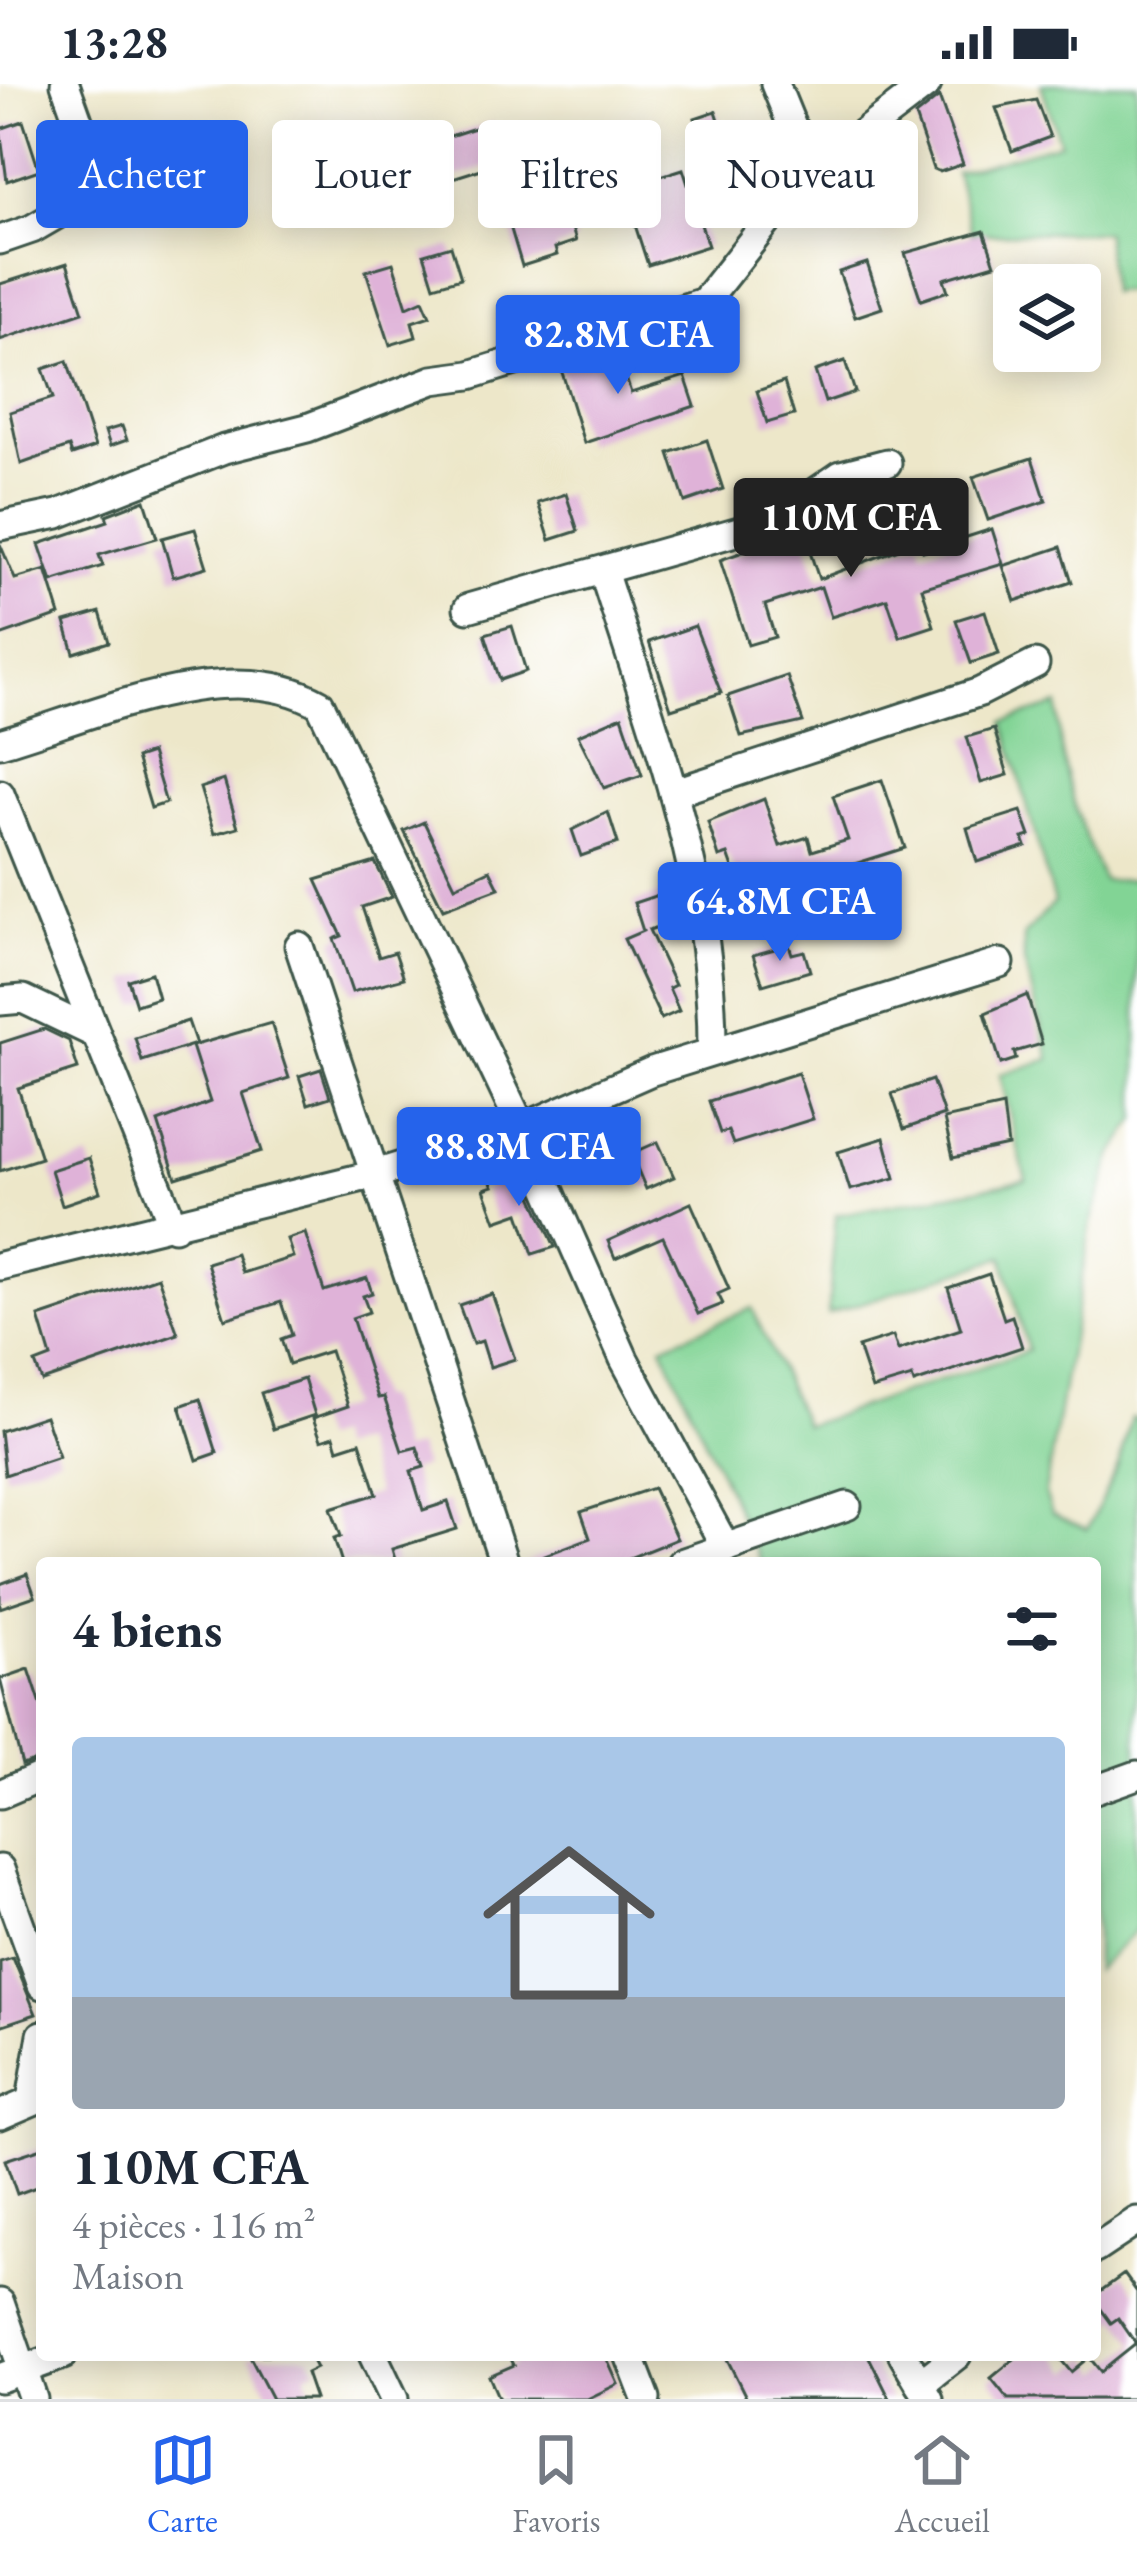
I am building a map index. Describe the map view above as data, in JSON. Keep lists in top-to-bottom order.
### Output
{
  "page": {
    "status": "13:28",
    "chip": [
      "Acheter",
      "Louer",
      "Filtres",
      "Nouveau"
    ],
    "price": [
      "82.8M CFA",
      "110M CFA",
      "64.8M CFA",
      "88.8M CFA"
    ],
    "heading": "4 biens",
    "list": [
      {
        "name": "110M CFA",
        "note": "4 pièces · 116 m² · Maison"
      }
    ],
    "tabs": ["Carte", "Favoris", "Accueil"]
  }
}
